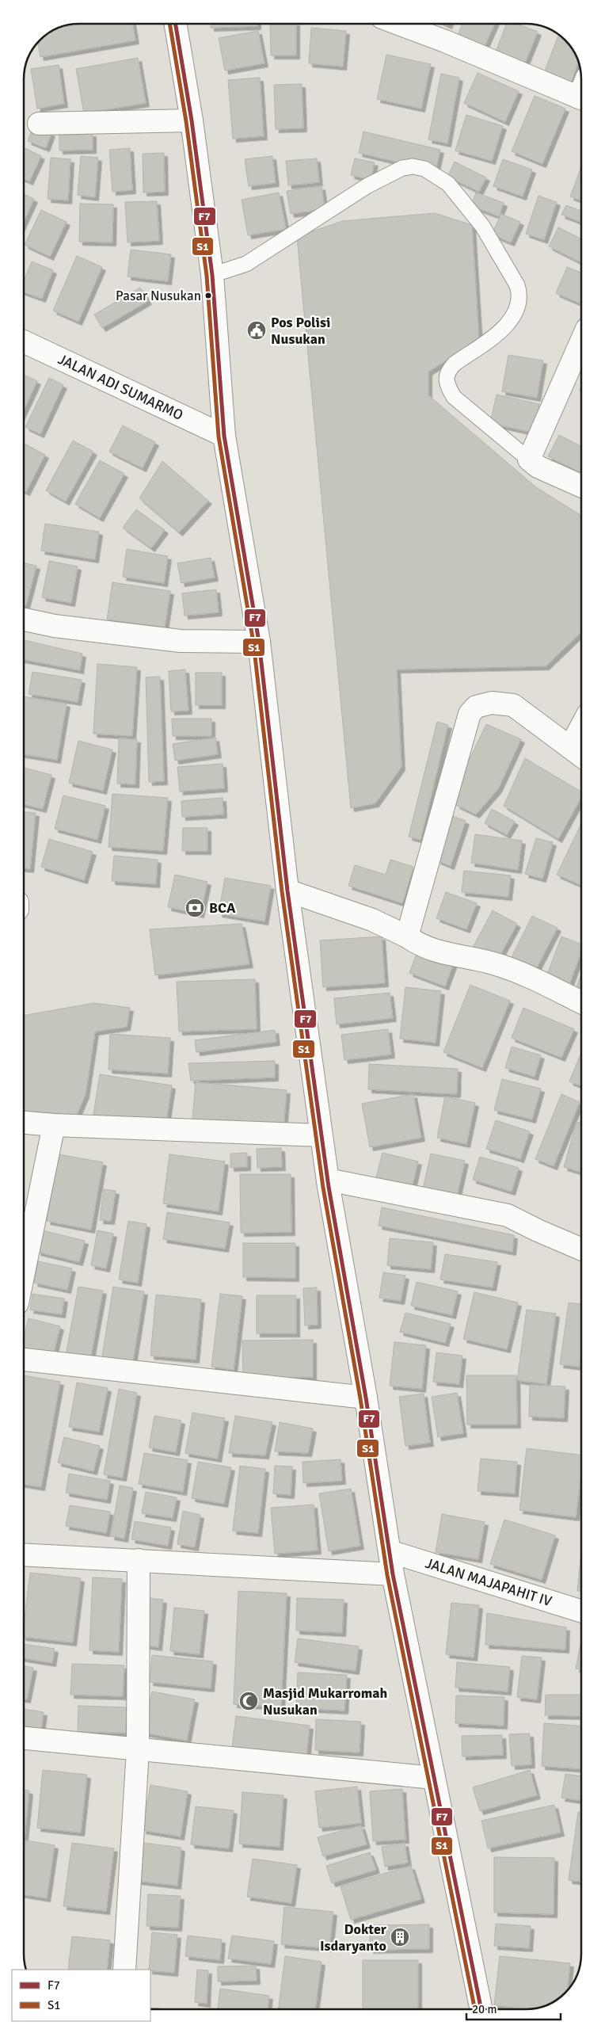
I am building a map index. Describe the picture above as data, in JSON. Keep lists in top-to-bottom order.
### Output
{
  "streets": {
    "main road": ["JALAN ADI SUMARMO", "JALAN MAJAPAHIT IV"]
  },
  "places": {
    "other": ["Pasar Nusukan"],
    "public building": ["Pos Polisi Nusukan"],
    "bank": ["BCA"],
    "mosque": ["Masjid Mukarromah Nusukan"],
    "building": ["Dokter Isdaryanto"]
  },
  "lines": ["transit line F7", "transit line S1"],
  "legend": ["F7", "S1"],
  "scale_bar": "20 m"
}
